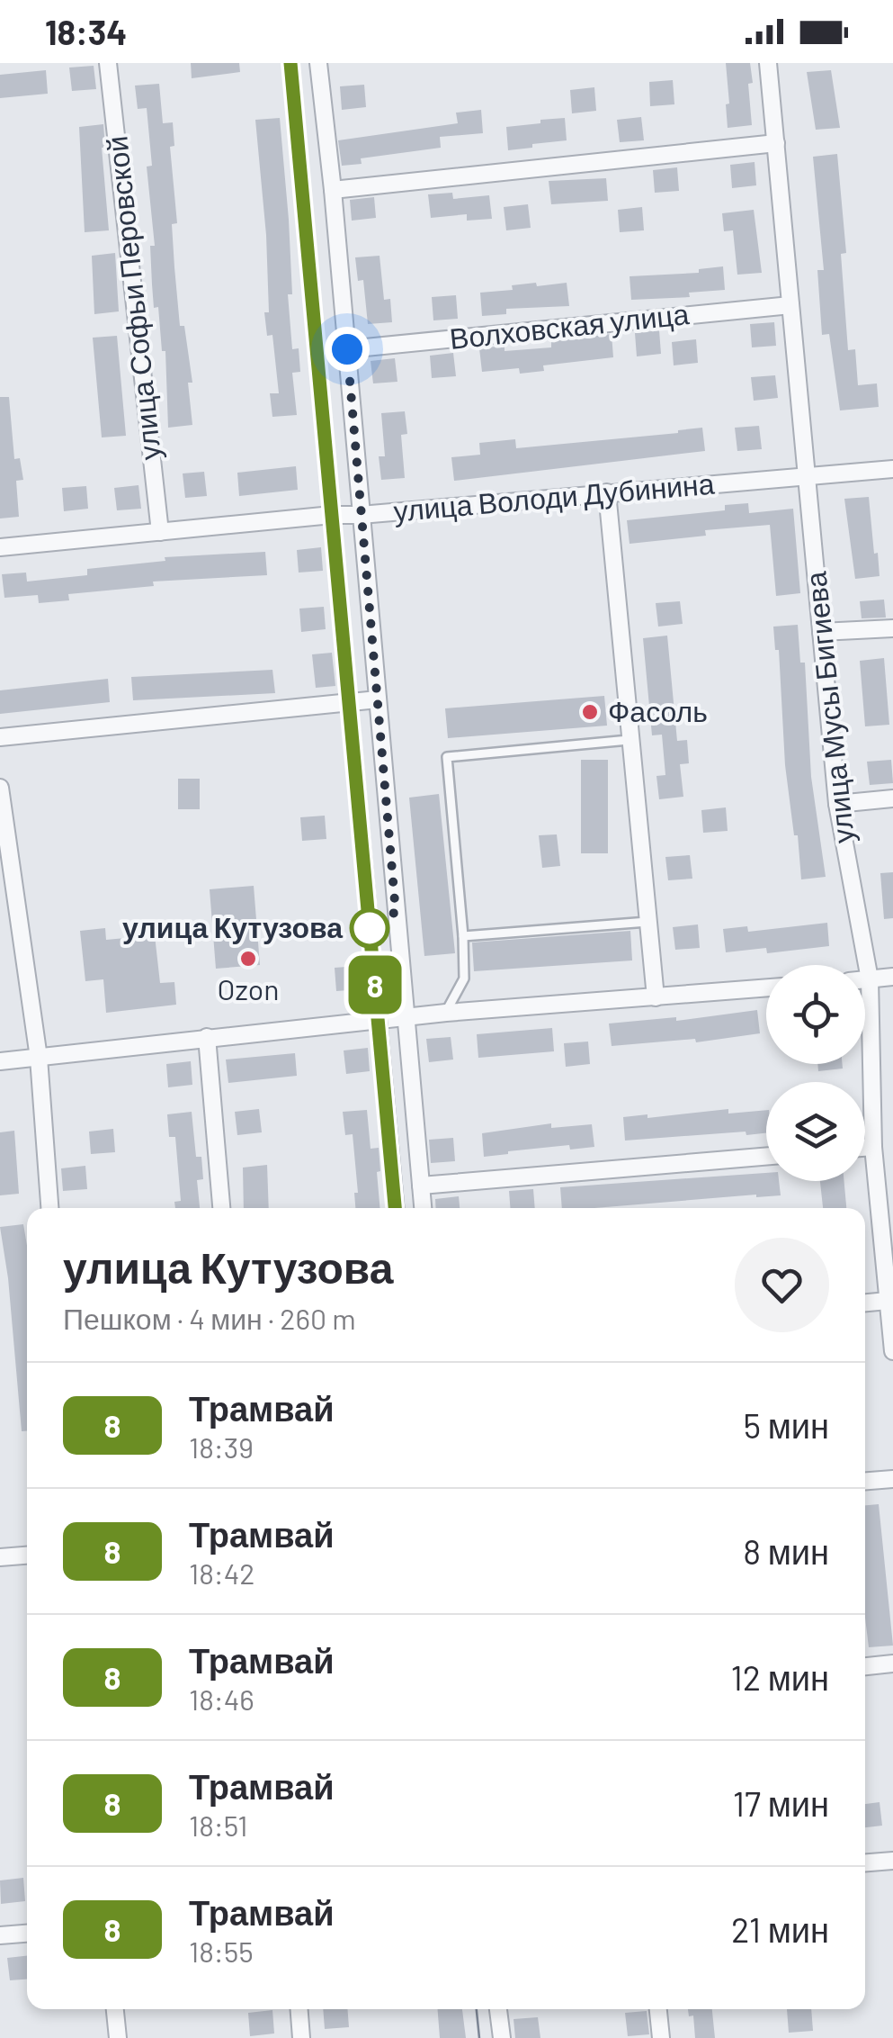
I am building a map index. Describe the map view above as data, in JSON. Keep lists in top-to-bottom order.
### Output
{
  "streets": {
    "street": [
      "улица Софьи Перовской",
      "Волховская улица",
      "улица Володи Дубинина",
      "улица Мусы Бигиева"
    ]
  },
  "crossings": [
    ["улица Софьи Перовской", "улица Володи Дубинина"],
    ["Волховская улица", "улица Мусы Бигиева"],
    ["улица Володи Дубинина", "улица Мусы Бигиева"]
  ],
  "places": ["Фасоль", "улица Кутузова", "Ozon"],
  "lines": ["tram line 8"],
  "page": {
    "status": "18:34",
    "on_map": "8",
    "heading": ["улица Кутузова", "Пешком · 4 мин · 260 m"],
    "list": [
      {
        "mark": "8",
        "name": "Трамвай",
        "note": "18:39",
        "value": "5 мин"
      },
      {
        "mark": "8",
        "name": "Трамвай",
        "note": "18:42",
        "value": "8 мин"
      },
      {
        "mark": "8",
        "name": "Трамвай",
        "note": "18:46",
        "value": "12 мин"
      },
      {
        "mark": "8",
        "name": "Трамвай",
        "note": "18:51",
        "value": "17 мин"
      },
      {
        "mark": "8",
        "name": "Трамвай",
        "note": "18:55",
        "value": "21 мин"
      }
    ]
  }
}
